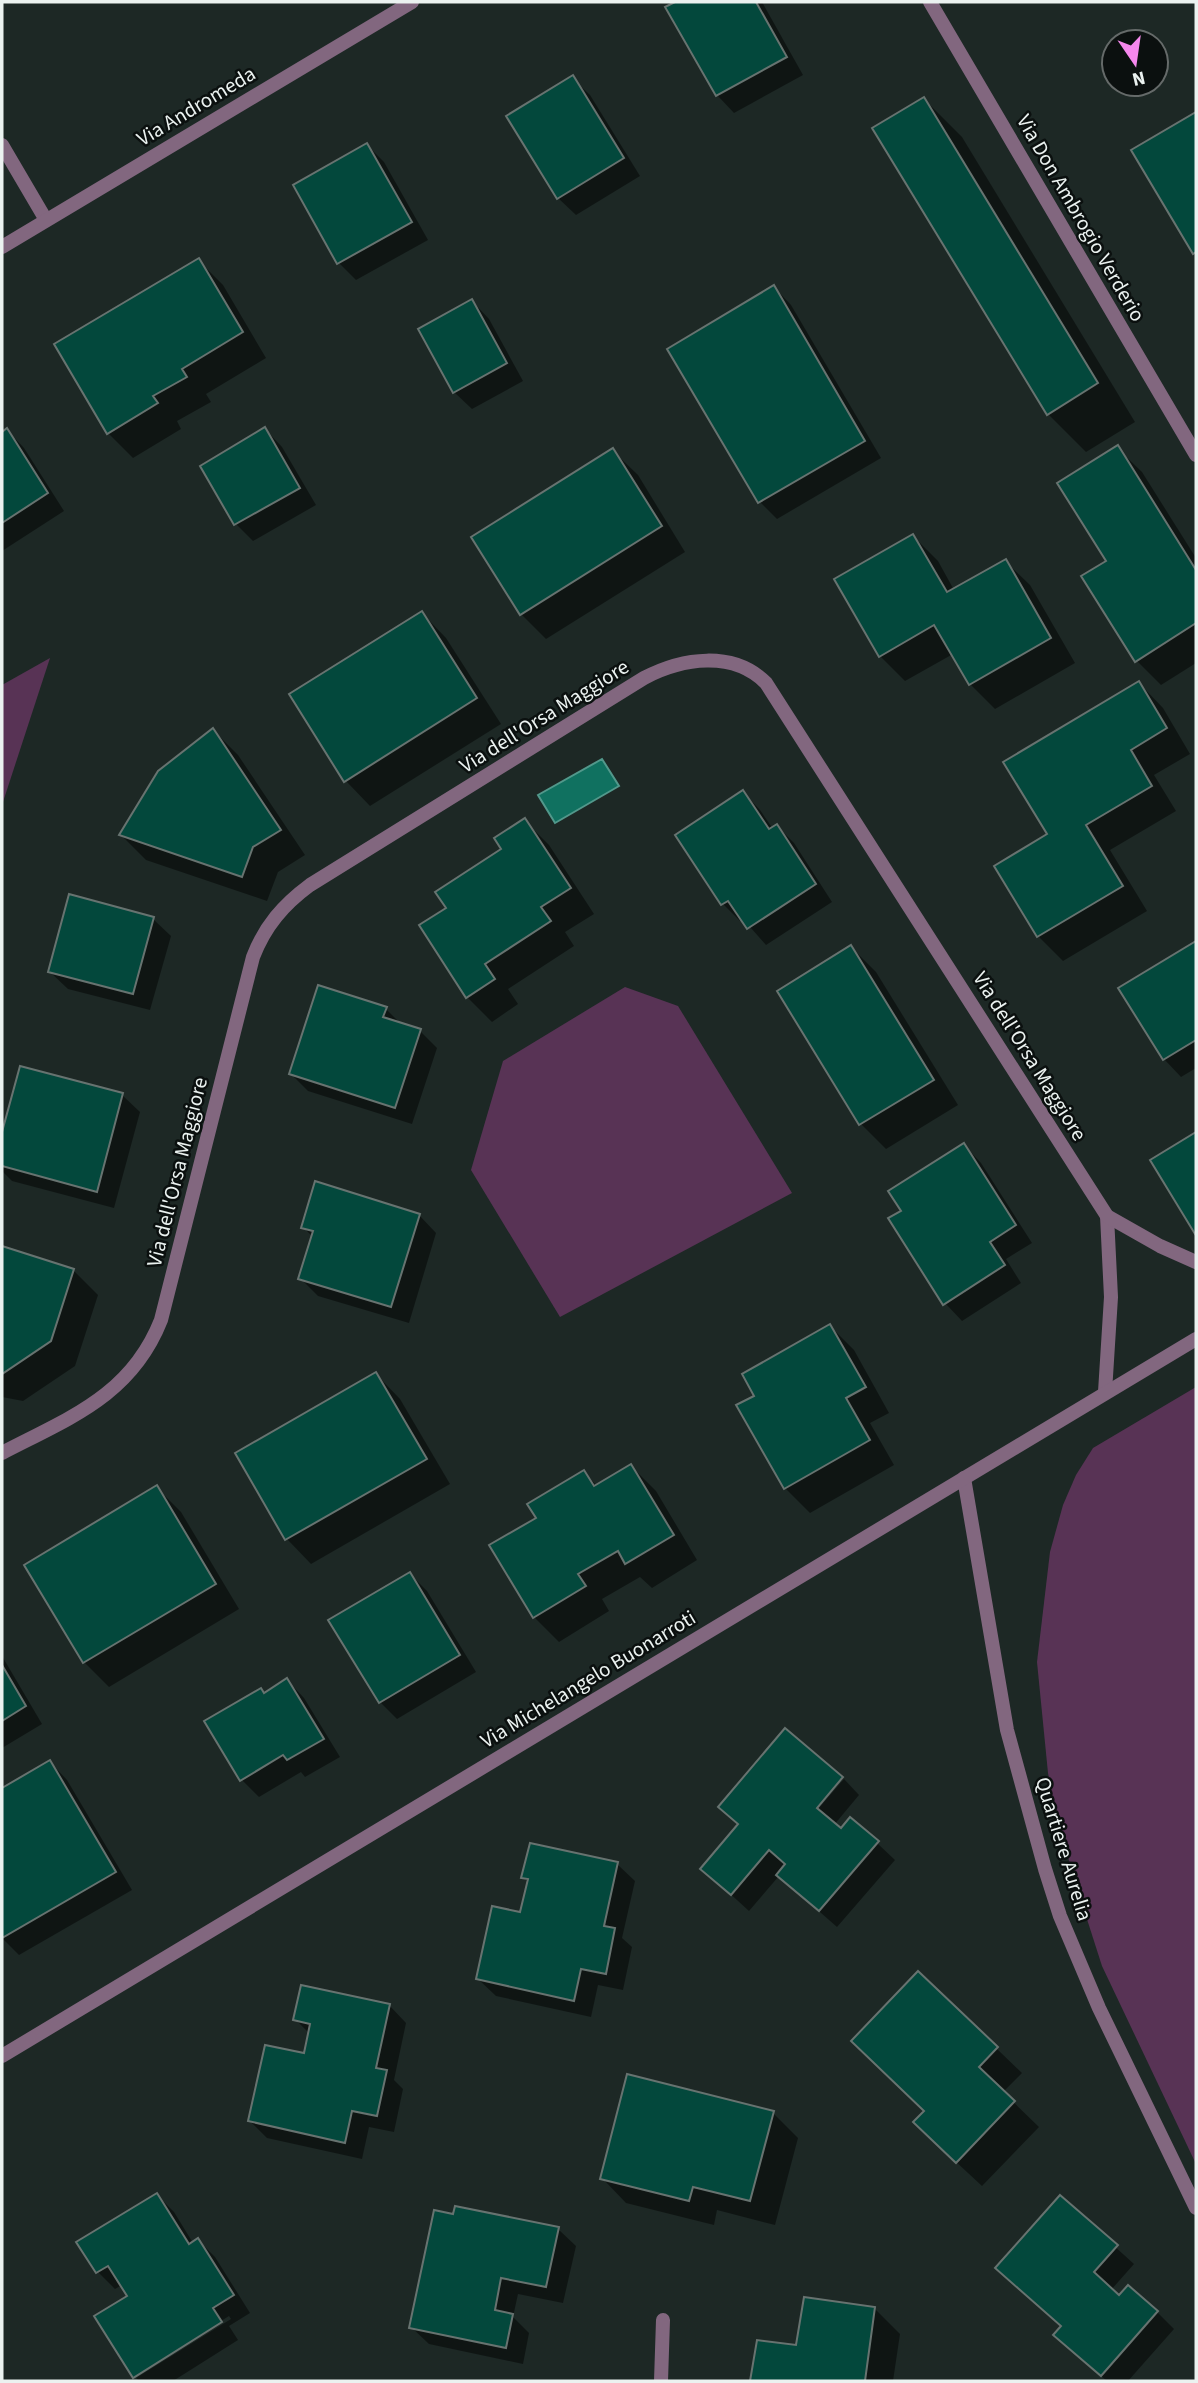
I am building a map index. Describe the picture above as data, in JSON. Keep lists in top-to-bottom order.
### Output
{
  "streets": {
    "street": [
      "Via Andromeda",
      "Via Don Ambrogio Verderio",
      "Via dell'Orsa Maggiore",
      "Via Michelangelo Buonarroti",
      "Quartiere Aurelia"
    ]
  },
  "crossings": [
    ["Via Michelangelo Buonarroti", "Quartiere Aurelia"]
  ],
  "north": "bottom"
}
